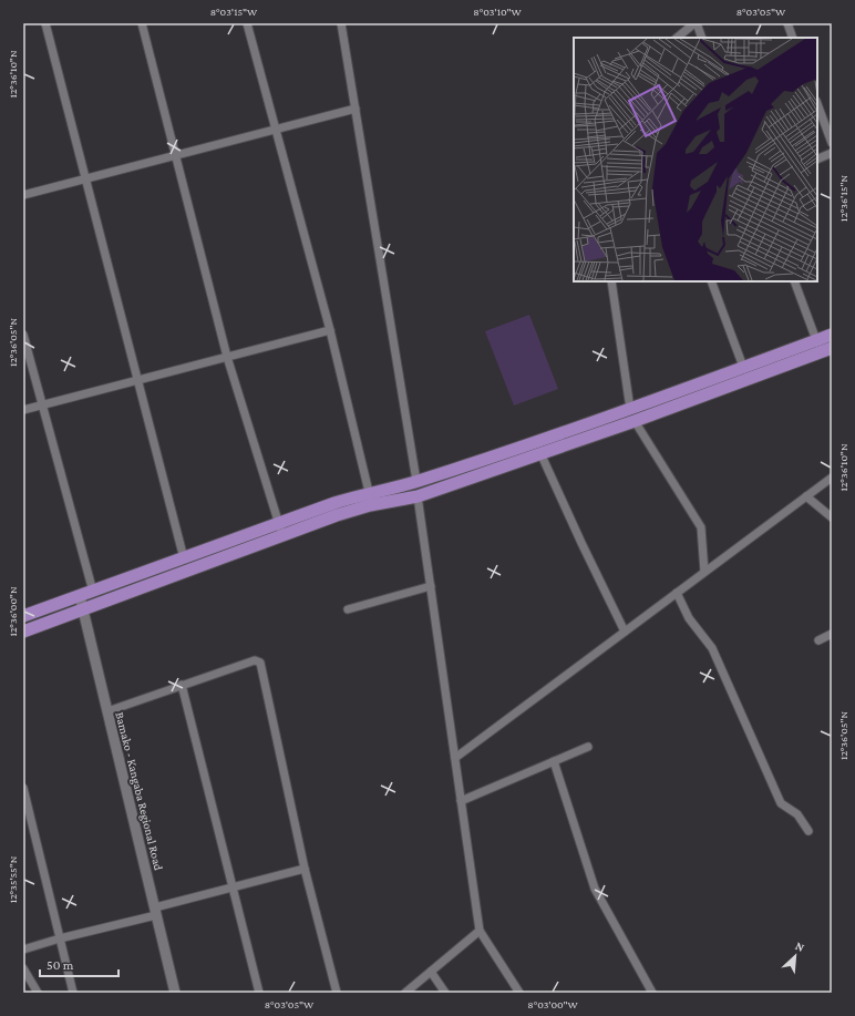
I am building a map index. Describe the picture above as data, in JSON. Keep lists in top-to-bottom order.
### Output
{
  "streets": {
    "street": ["Bamako - Kangaba Regional Road"]
  },
  "scale_bar": "50 m",
  "north": "top right",
  "coordinates": [
    "8°03'15\"W",
    "8°03'10\"W",
    "8°03'05\"W",
    "12°36'10\"N",
    "12°36'15\"N",
    "12°36'05\"N",
    "12°36'00\"N",
    "12°35'55\"N",
    "8°03'00\"W"
  ]
}
